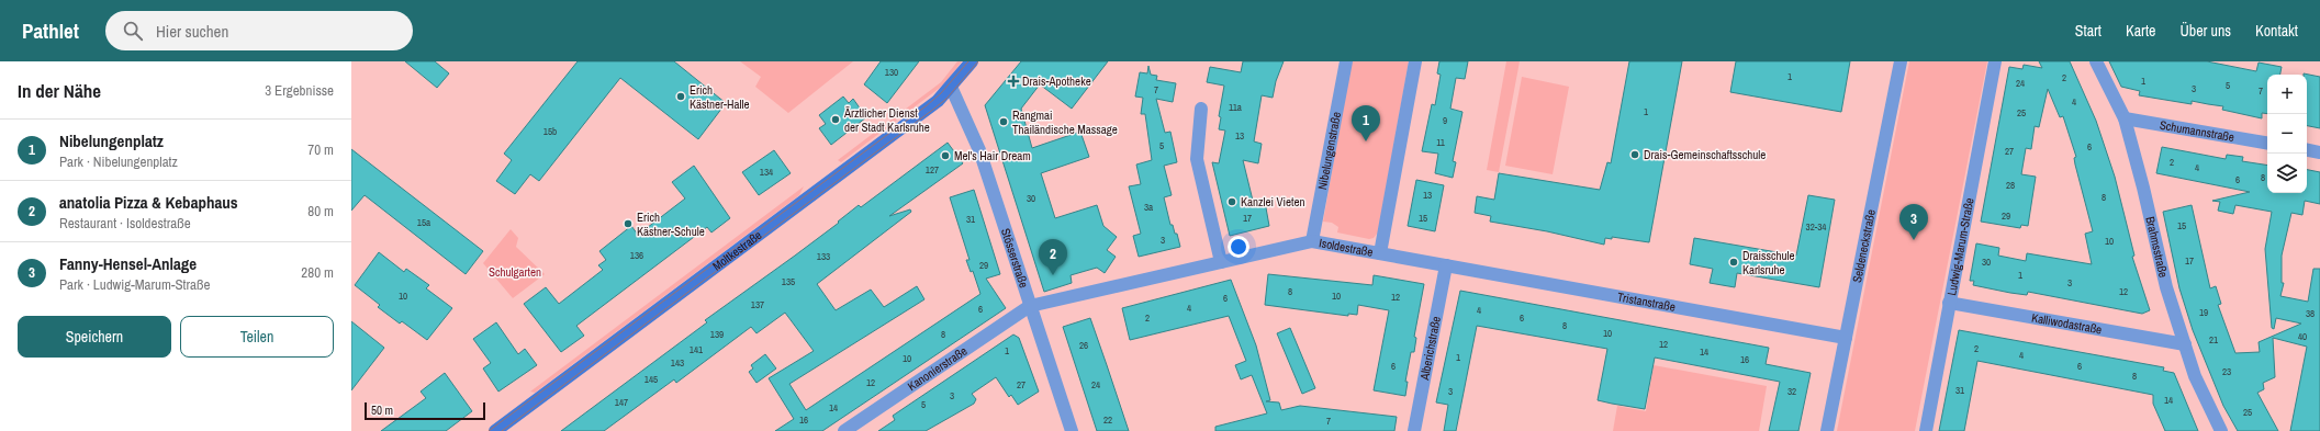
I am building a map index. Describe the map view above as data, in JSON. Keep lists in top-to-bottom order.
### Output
{
  "streets": {
    "main road": ["Moltkestraße"],
    "street": [
      "Schumannstraße",
      "Nibelungenstraße",
      "Ludwig-Marum-Straße",
      "Isoldestraße",
      "Seldeneckstraße",
      "Brahmsstraße",
      "Stösserstraße",
      "Tristanstraße",
      "Kalliwodastraße",
      "Alberichstraße",
      "Kanonierstraße"
    ]
  },
  "crossings": [
    ["Schumannstraße", "Brahmsstraße"],
    ["Nibelungenstraße", "Isoldestraße"],
    ["Ludwig-Marum-Straße", "Kalliwodastraße"],
    ["Isoldestraße", "Stösserstraße"],
    ["Isoldestraße", "Tristanstraße"],
    ["Isoldestraße", "Alberichstraße"],
    ["Isoldestraße", "Kanonierstraße"],
    ["Seldeneckstraße", "Tristanstraße"],
    ["Brahmsstraße", "Kalliwodastraße"],
    ["Moltkestraße", "Stösserstraße"],
    ["Stösserstraße", "Kanonierstraße"],
    ["Tristanstraße", "Alberichstraße"]
  ],
  "parks": ["Schulgarten"],
  "places": {
    "health": ["Drais-Apotheke"],
    "other": [
      "Erich Kästner-Halle",
      "Ärztlicher Dienst der Stadt Karlsruhe",
      "Rangmai Thailändische Massage",
      "Drais-Gemeinschaftsschule",
      "Mel's Hair Dream",
      "Kanzlei Vieten",
      "Erich Kästner-Schule",
      "Draisschule Karlsruhe"
    ]
  },
  "house_numbers": [
    "130",
    "1",
    "2",
    "1",
    "24",
    "5",
    "3",
    "7",
    "7",
    "4",
    "11a",
    "1",
    "25",
    "9",
    "15b",
    "13",
    "11",
    "5",
    "6",
    "27",
    "2",
    "4",
    "127",
    "134",
    "8",
    "6",
    "28",
    "13",
    "8",
    "30",
    "3a",
    "29",
    "17",
    "15",
    "31",
    "15a",
    "15",
    "32-34",
    "3",
    "10",
    "136",
    "133",
    "17",
    "30",
    "29",
    "1",
    "135",
    "3",
    "8",
    "12",
    "10",
    "10",
    "12",
    "6",
    "137",
    "4",
    "6",
    "4",
    "19",
    "38",
    "2",
    "6",
    "8",
    "10",
    "139",
    "8",
    "40",
    "21",
    "12",
    "26",
    "2",
    "141",
    "1",
    "14",
    "4",
    "1",
    "10",
    "16",
    "143",
    "6",
    "6",
    "23",
    "8",
    "145",
    "12",
    "27",
    "24",
    "31",
    "3",
    "32",
    "3",
    "14",
    "147",
    "5",
    "14",
    "25",
    "16",
    "22",
    "7"
  ],
  "scale_bar": "50 m",
  "page": {
    "header": "Pathlet",
    "search": "Hier suchen",
    "nav": [
      "Start",
      "Karte",
      "Über uns",
      "Kontakt"
    ],
    "heading": ["In der Nähe", "3 Ergebnisse"],
    "map_buttons": ["+", "−"],
    "pins": ["1", "3", "2"],
    "list": [
      {
        "mark": "1",
        "name": "Nibelungenplatz",
        "note": "Park · Nibelungenplatz",
        "value": "70 m"
      },
      {
        "mark": "2",
        "name": "anatolia Pizza & Kebaphaus",
        "note": "Restaurant · Isoldestraße",
        "value": "80 m"
      },
      {
        "mark": "3",
        "name": "Fanny-Hensel-Anlage",
        "note": "Park · Ludwig-Marum-Straße",
        "value": "280 m"
      }
    ],
    "buttons": ["Speichern", "Teilen"],
    "scale": "50 m"
  }
}
